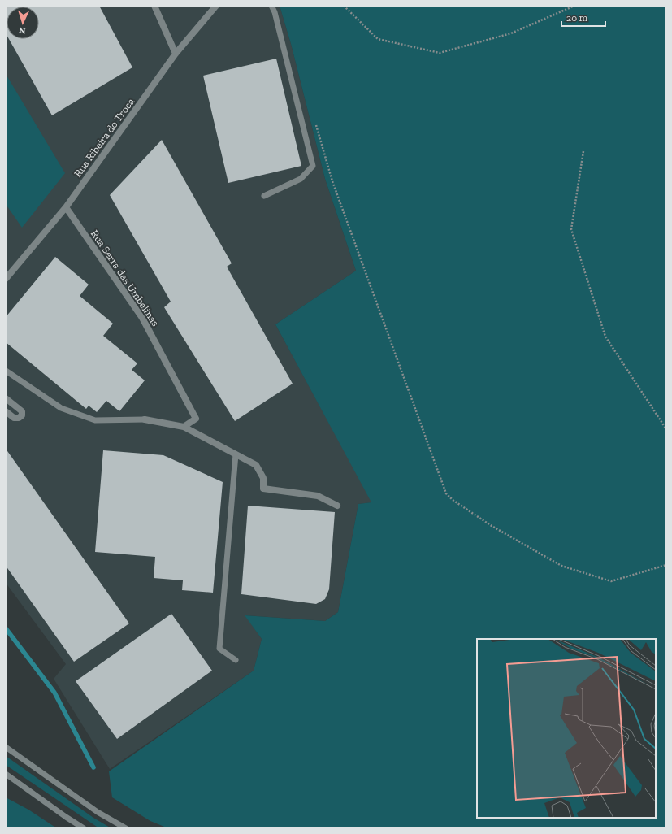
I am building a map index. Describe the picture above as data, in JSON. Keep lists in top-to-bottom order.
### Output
{
  "streets": {
    "street": ["Rua Ribeira do Troca", "Rua Serra das Umbelinas"]
  },
  "crossings": [
    ["Rua Ribeira do Troca", "Rua Serra das Umbelinas"]
  ],
  "scale_bar": "20 m",
  "north": "bottom"
}
